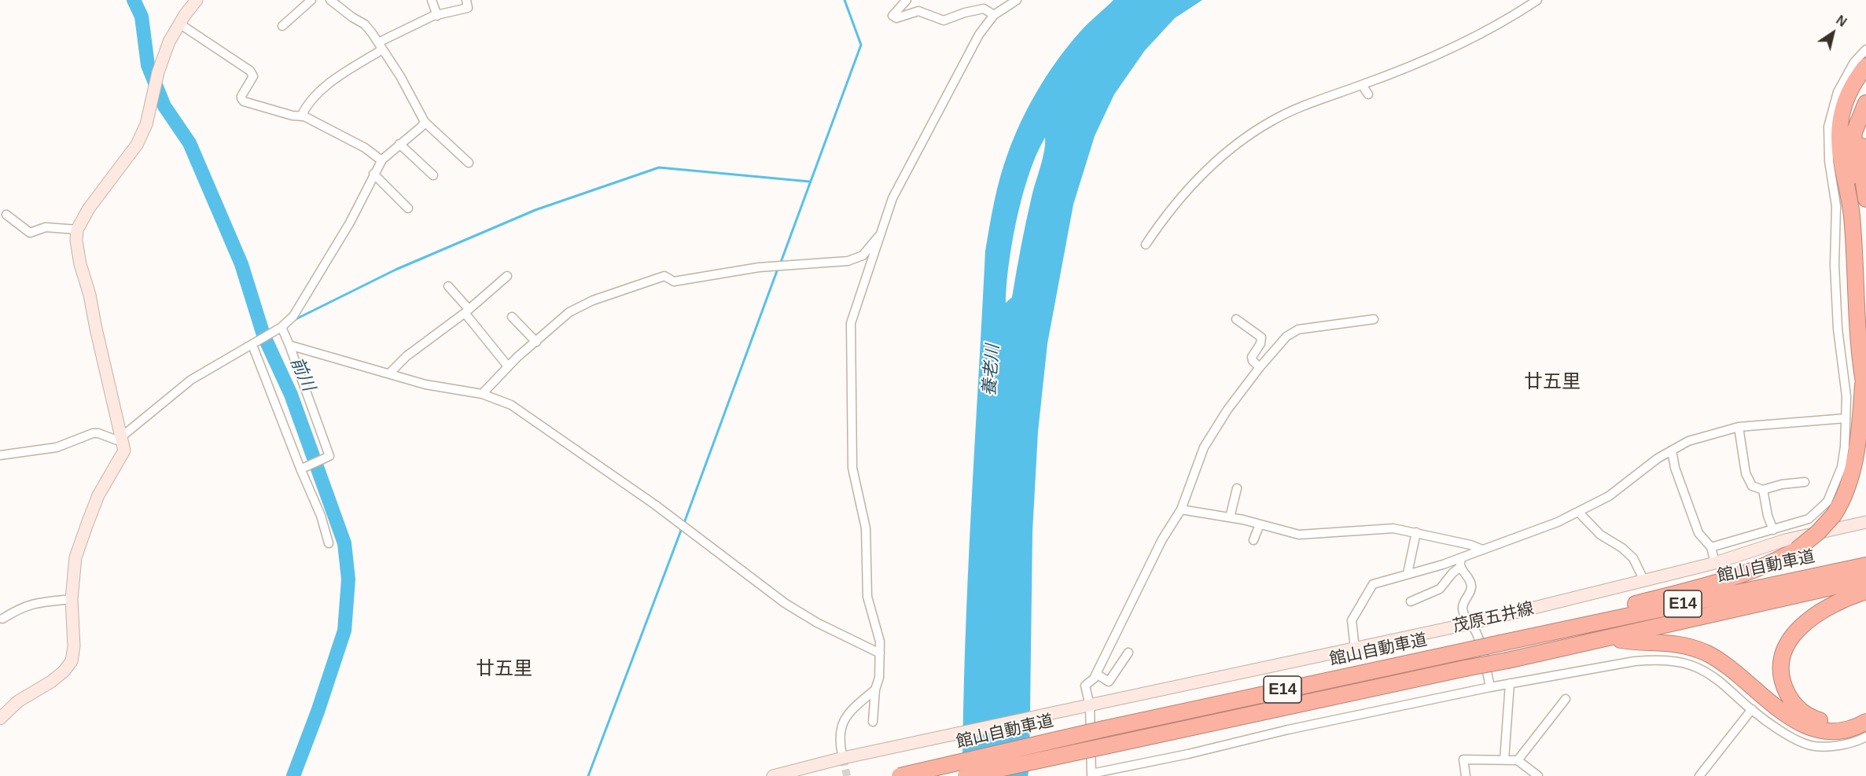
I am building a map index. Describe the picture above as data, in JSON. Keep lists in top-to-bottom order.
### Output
{
  "streets": {
    "highway": ["館山自動車道", "E14"],
    "main road": ["茂原五井線"]
  },
  "districts": ["廿五里", "廿五里"],
  "water": ["養老川", "前川"],
  "north": "top right"
}
